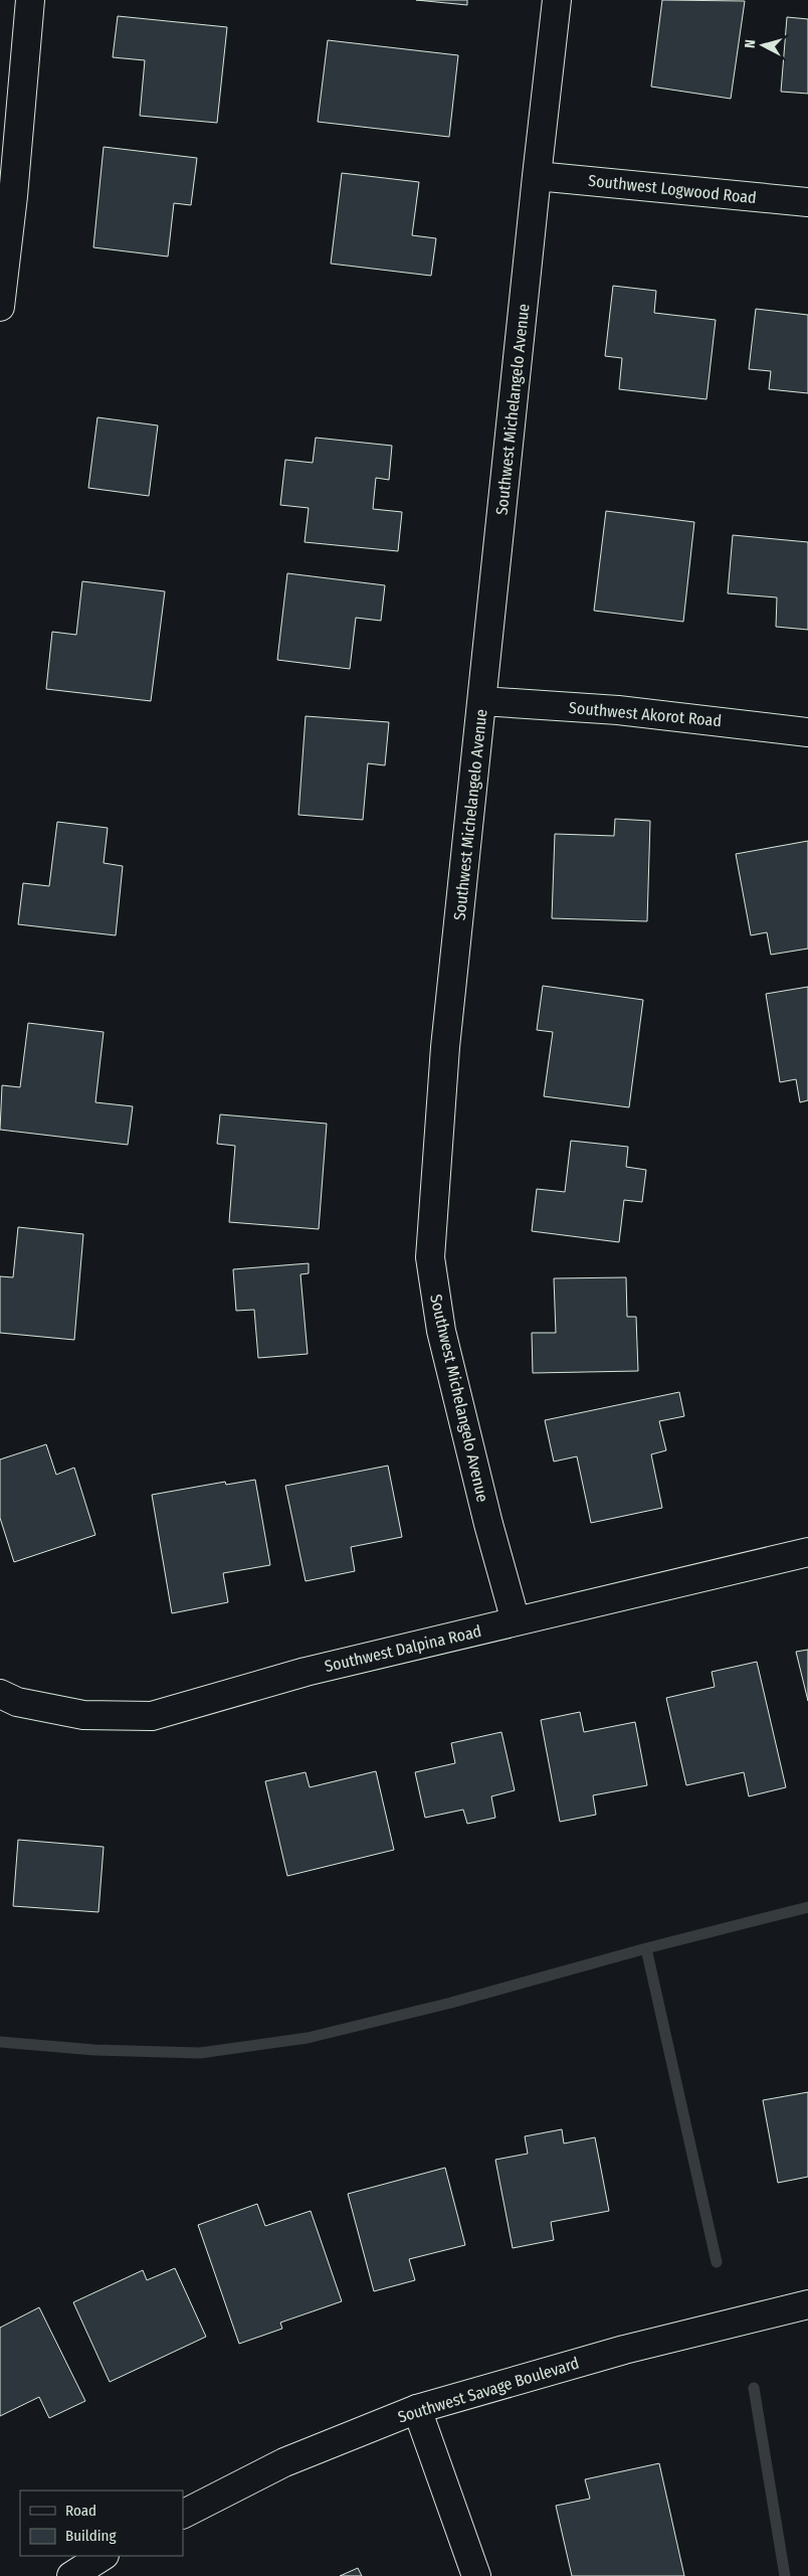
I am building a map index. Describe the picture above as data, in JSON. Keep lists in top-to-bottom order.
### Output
{
  "streets": {
    "street": [
      "Southwest Logwood Road",
      "Southwest Michelangelo Avenue",
      "Southwest Akorot Road",
      "Southwest Dalpina Road",
      "Southwest Savage Boulevard"
    ]
  },
  "crossings": [
    ["Southwest Logwood Road", "Southwest Michelangelo Avenue"],
    ["Southwest Michelangelo Avenue", "Southwest Akorot Road"],
    ["Southwest Michelangelo Avenue", "Southwest Dalpina Road"]
  ],
  "legend": ["Road", "Building"],
  "north": "left"
}
